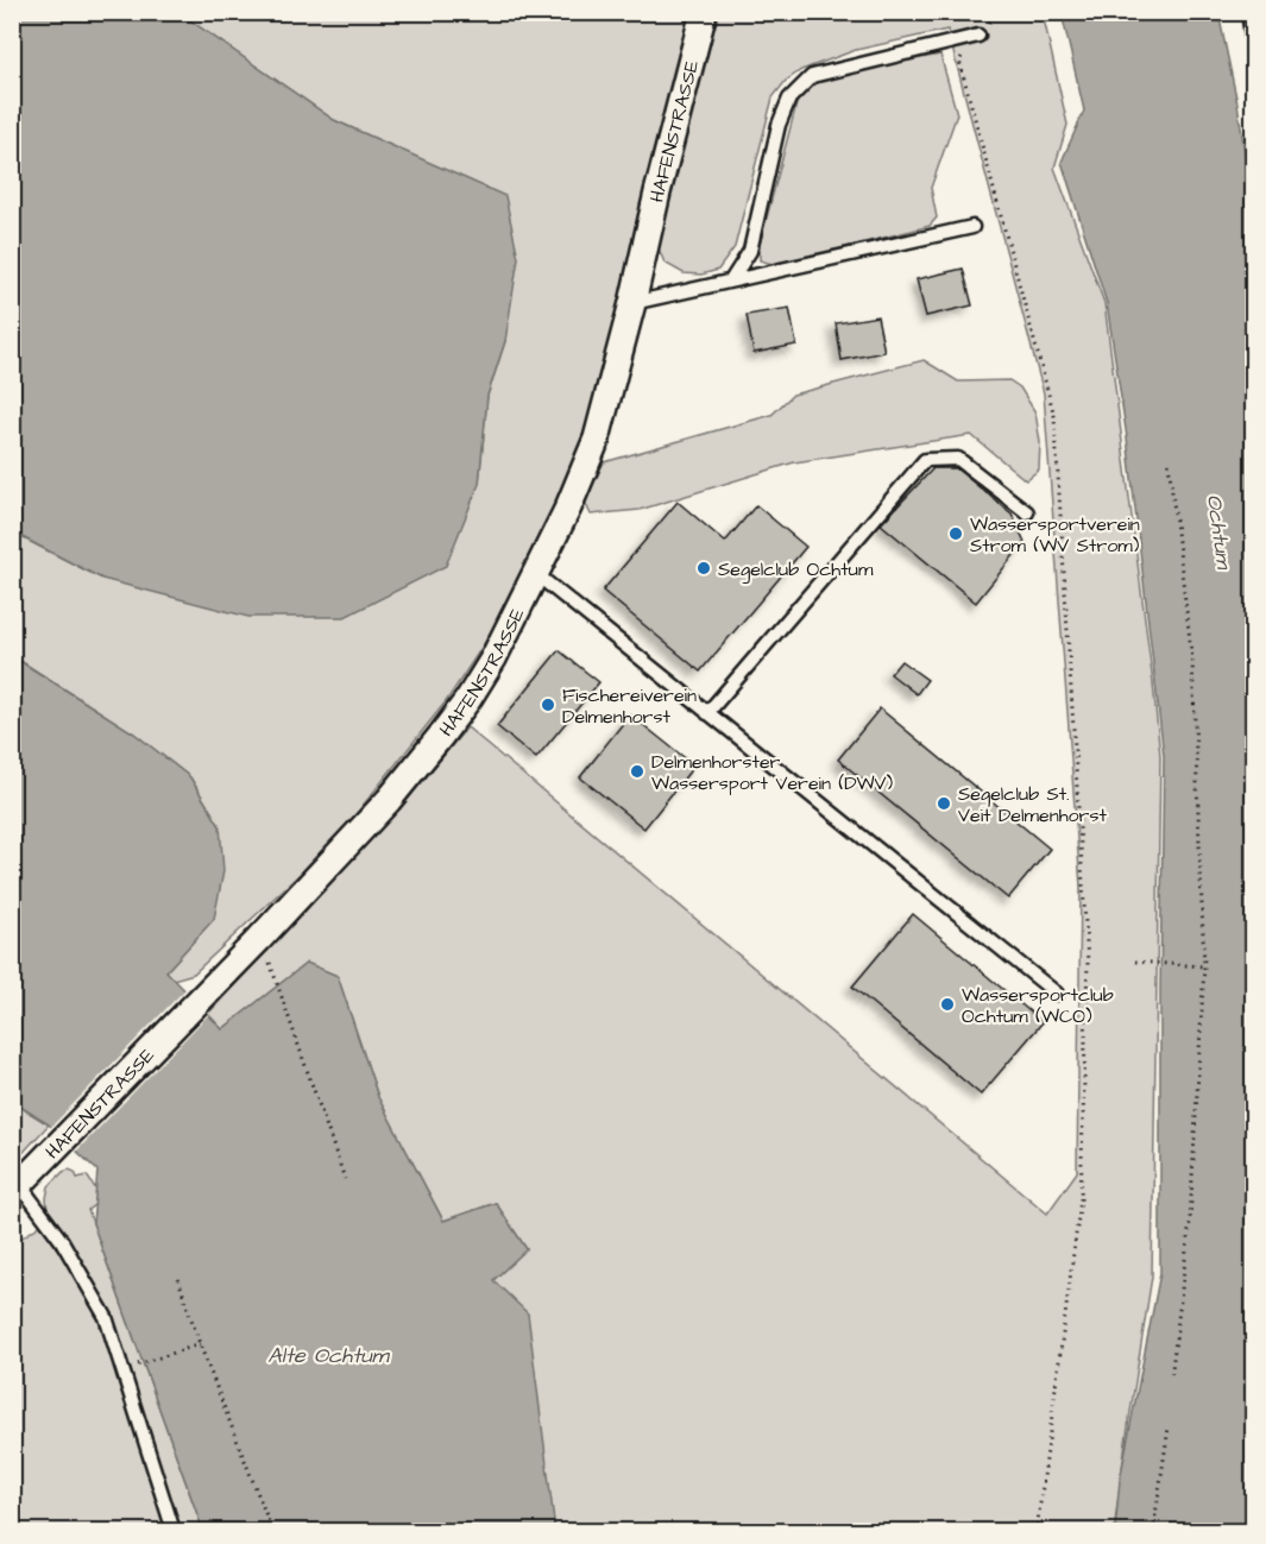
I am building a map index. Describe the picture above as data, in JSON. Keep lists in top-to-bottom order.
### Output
{
  "streets": {
    "street": ["HAFENSTRASSE"]
  },
  "water": ["Ochtum", "Alte Ochtum"],
  "places": [
    "Wassersportverein Strom (WV Strom)",
    "Segelclub Ochtum",
    "Fischereiverein Delmenhorst",
    "Delmenhorster Wassersport Verein (DWV)",
    "Segelclub St. Veit Delmenhorst",
    "Wassersportclub Ochtum (WCO)"
  ]
}
